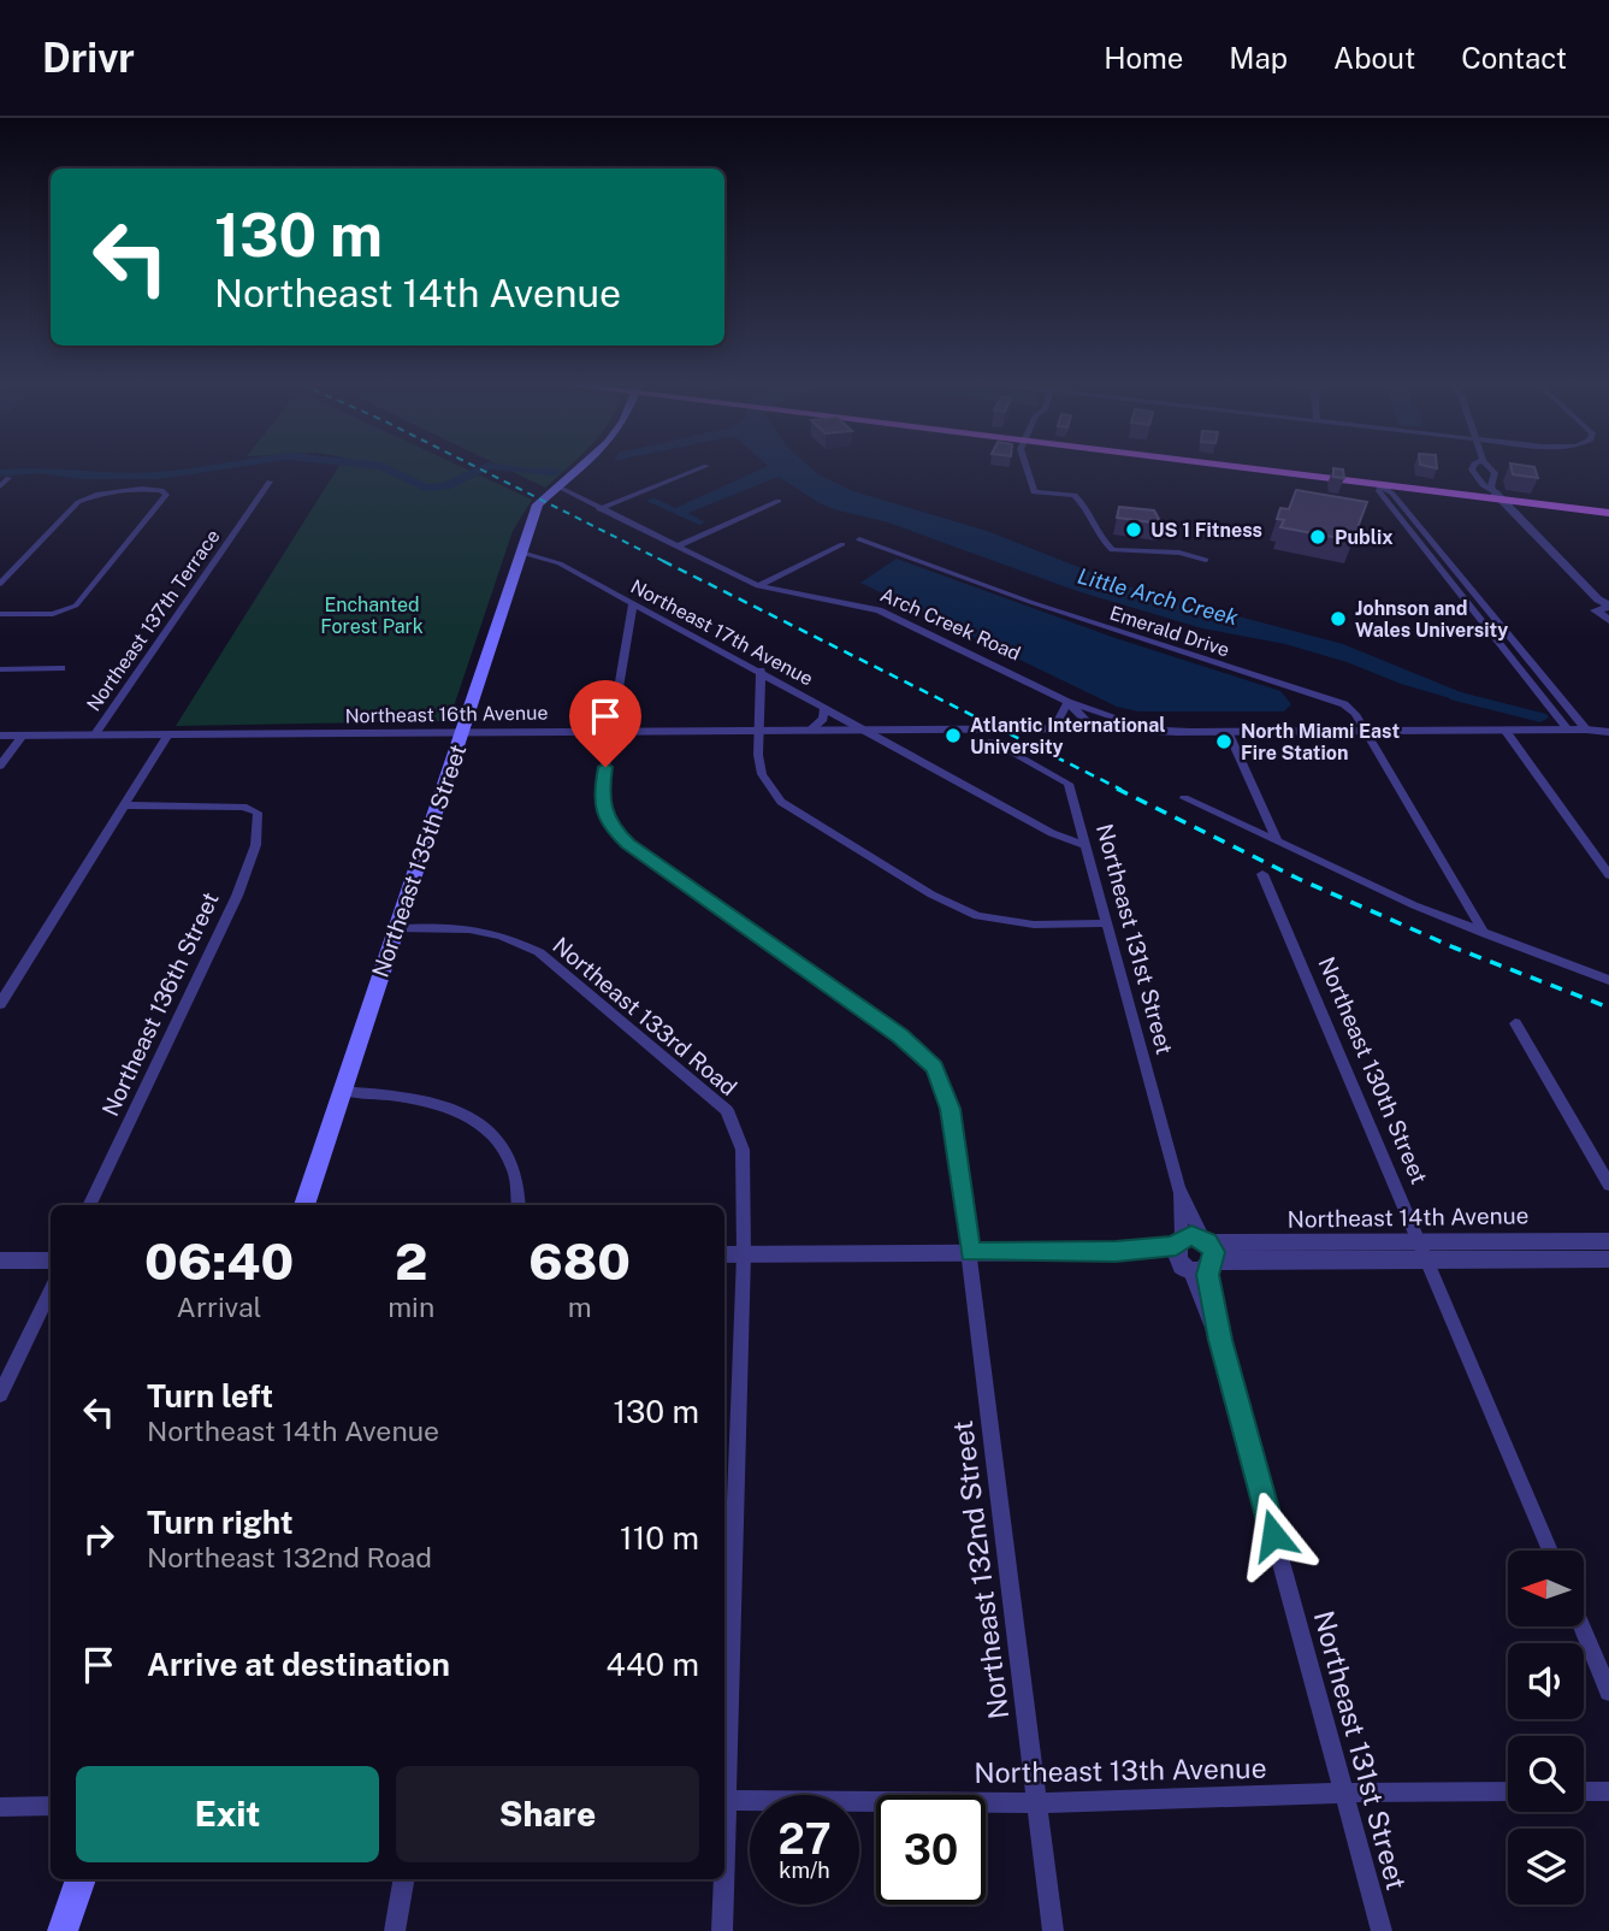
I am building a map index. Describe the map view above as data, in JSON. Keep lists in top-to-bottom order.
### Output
{
  "streets": {
    "main road": ["Northeast 135th Street"],
    "street": [
      "Northeast 137th Terrace",
      "Arch Creek Road",
      "Emerald Drive",
      "Northeast 17th Avenue",
      "Northeast 16th Avenue",
      "Northeast 131st Street",
      "Northeast 136th Street",
      "Northeast 133rd Road",
      "Northeast 130th Street",
      "Northeast 14th Avenue",
      "Northeast 132nd Street",
      "Northeast 13th Avenue"
    ]
  },
  "crossings": [
    ["Northeast 137th Terrace", "Northeast 16th Avenue"],
    ["Arch Creek Road", "Northeast 16th Avenue"],
    ["Arch Creek Road", "Northeast 135th Street"],
    ["Emerald Drive", "Northeast 16th Avenue"],
    ["Northeast 17th Avenue", "Northeast 16th Avenue"],
    ["Northeast 17th Avenue", "Northeast 135th Street"],
    ["Northeast 17th Avenue", "Northeast 131st Street"],
    ["Northeast 17th Avenue", "Northeast 132nd Street"],
    ["Northeast 16th Avenue", "Northeast 135th Street"],
    ["Northeast 16th Avenue", "Northeast 132nd Street"],
    ["Northeast 135th Street", "Northeast 133rd Road"],
    ["Northeast 131st Street", "Northeast 14th Avenue"],
    ["Northeast 131st Street", "Northeast 13th Avenue"],
    ["Northeast 130th Street", "Northeast 14th Avenue"],
    ["Northeast 132nd Street", "Northeast 13th Avenue"]
  ],
  "water": ["Little Arch Creek"],
  "parks": ["Enchanted Forest Park"],
  "places": [
    "US 1 Fitness",
    "Publix",
    "Johnson and Wales University",
    "Atlantic International University",
    "North Miami East Fire Station"
  ],
  "north": "left",
  "page": {
    "header": "Drivr",
    "nav": [
      "Home",
      "Map",
      "About",
      "Contact"
    ],
    "turn": ["130 m", "Northeast 14th Avenue"],
    "eta": [
      "06:40",
      "Arrival",
      "2",
      "min",
      "680",
      "m"
    ],
    "list": [
      {
        "name": "Turn left",
        "note": "Northeast 14th Avenue",
        "value": "130 m"
      },
      {
        "name": "Turn right",
        "note": "Northeast 132nd Road",
        "value": "110 m"
      },
      {
        "name": "Arrive at destination",
        "value": "440 m"
      }
    ],
    "buttons": ["Exit", "Share"],
    "speed": "27 km/h",
    "limit": "30"
  }
}
